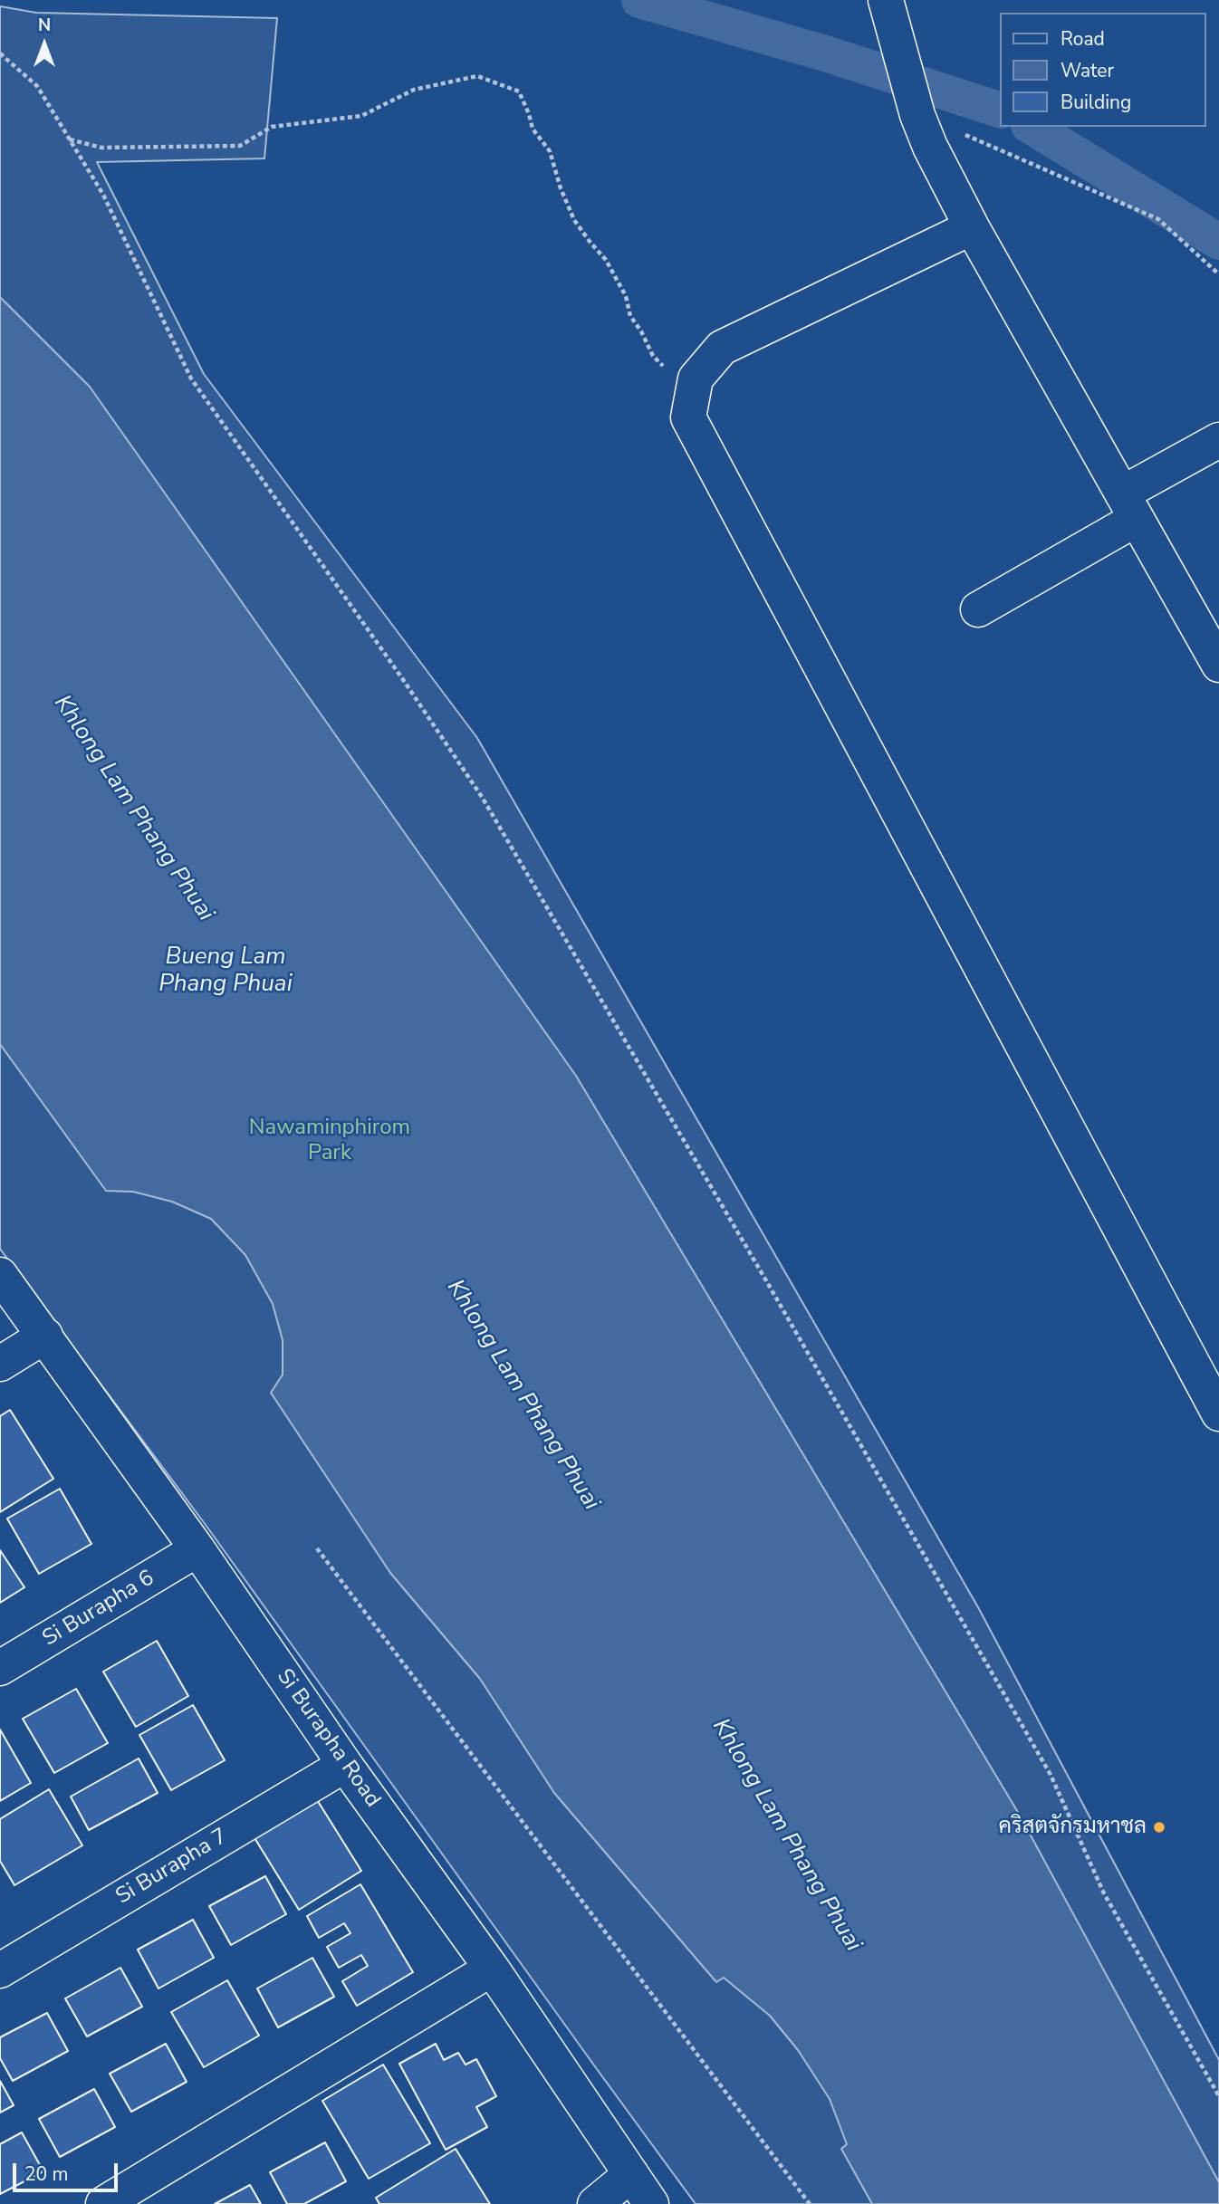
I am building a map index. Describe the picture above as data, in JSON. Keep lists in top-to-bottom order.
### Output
{
  "streets": {
    "street": ["Si Burapha 6", "Si Burapha Road", "Si Burapha 7"]
  },
  "crossings": [
    ["Si Burapha 6", "Si Burapha Road"],
    ["Si Burapha Road", "Si Burapha 7"]
  ],
  "water": ["Khlong Lam Phang Phuai", "Bueng Lam Phang Phuai"],
  "parks": ["Nawaminphirom Park"],
  "places": ["คริสตจักรมหาชล"],
  "legend": ["Road", "Water", "Building"],
  "scale_bar": "20 m",
  "north": "top"
}
